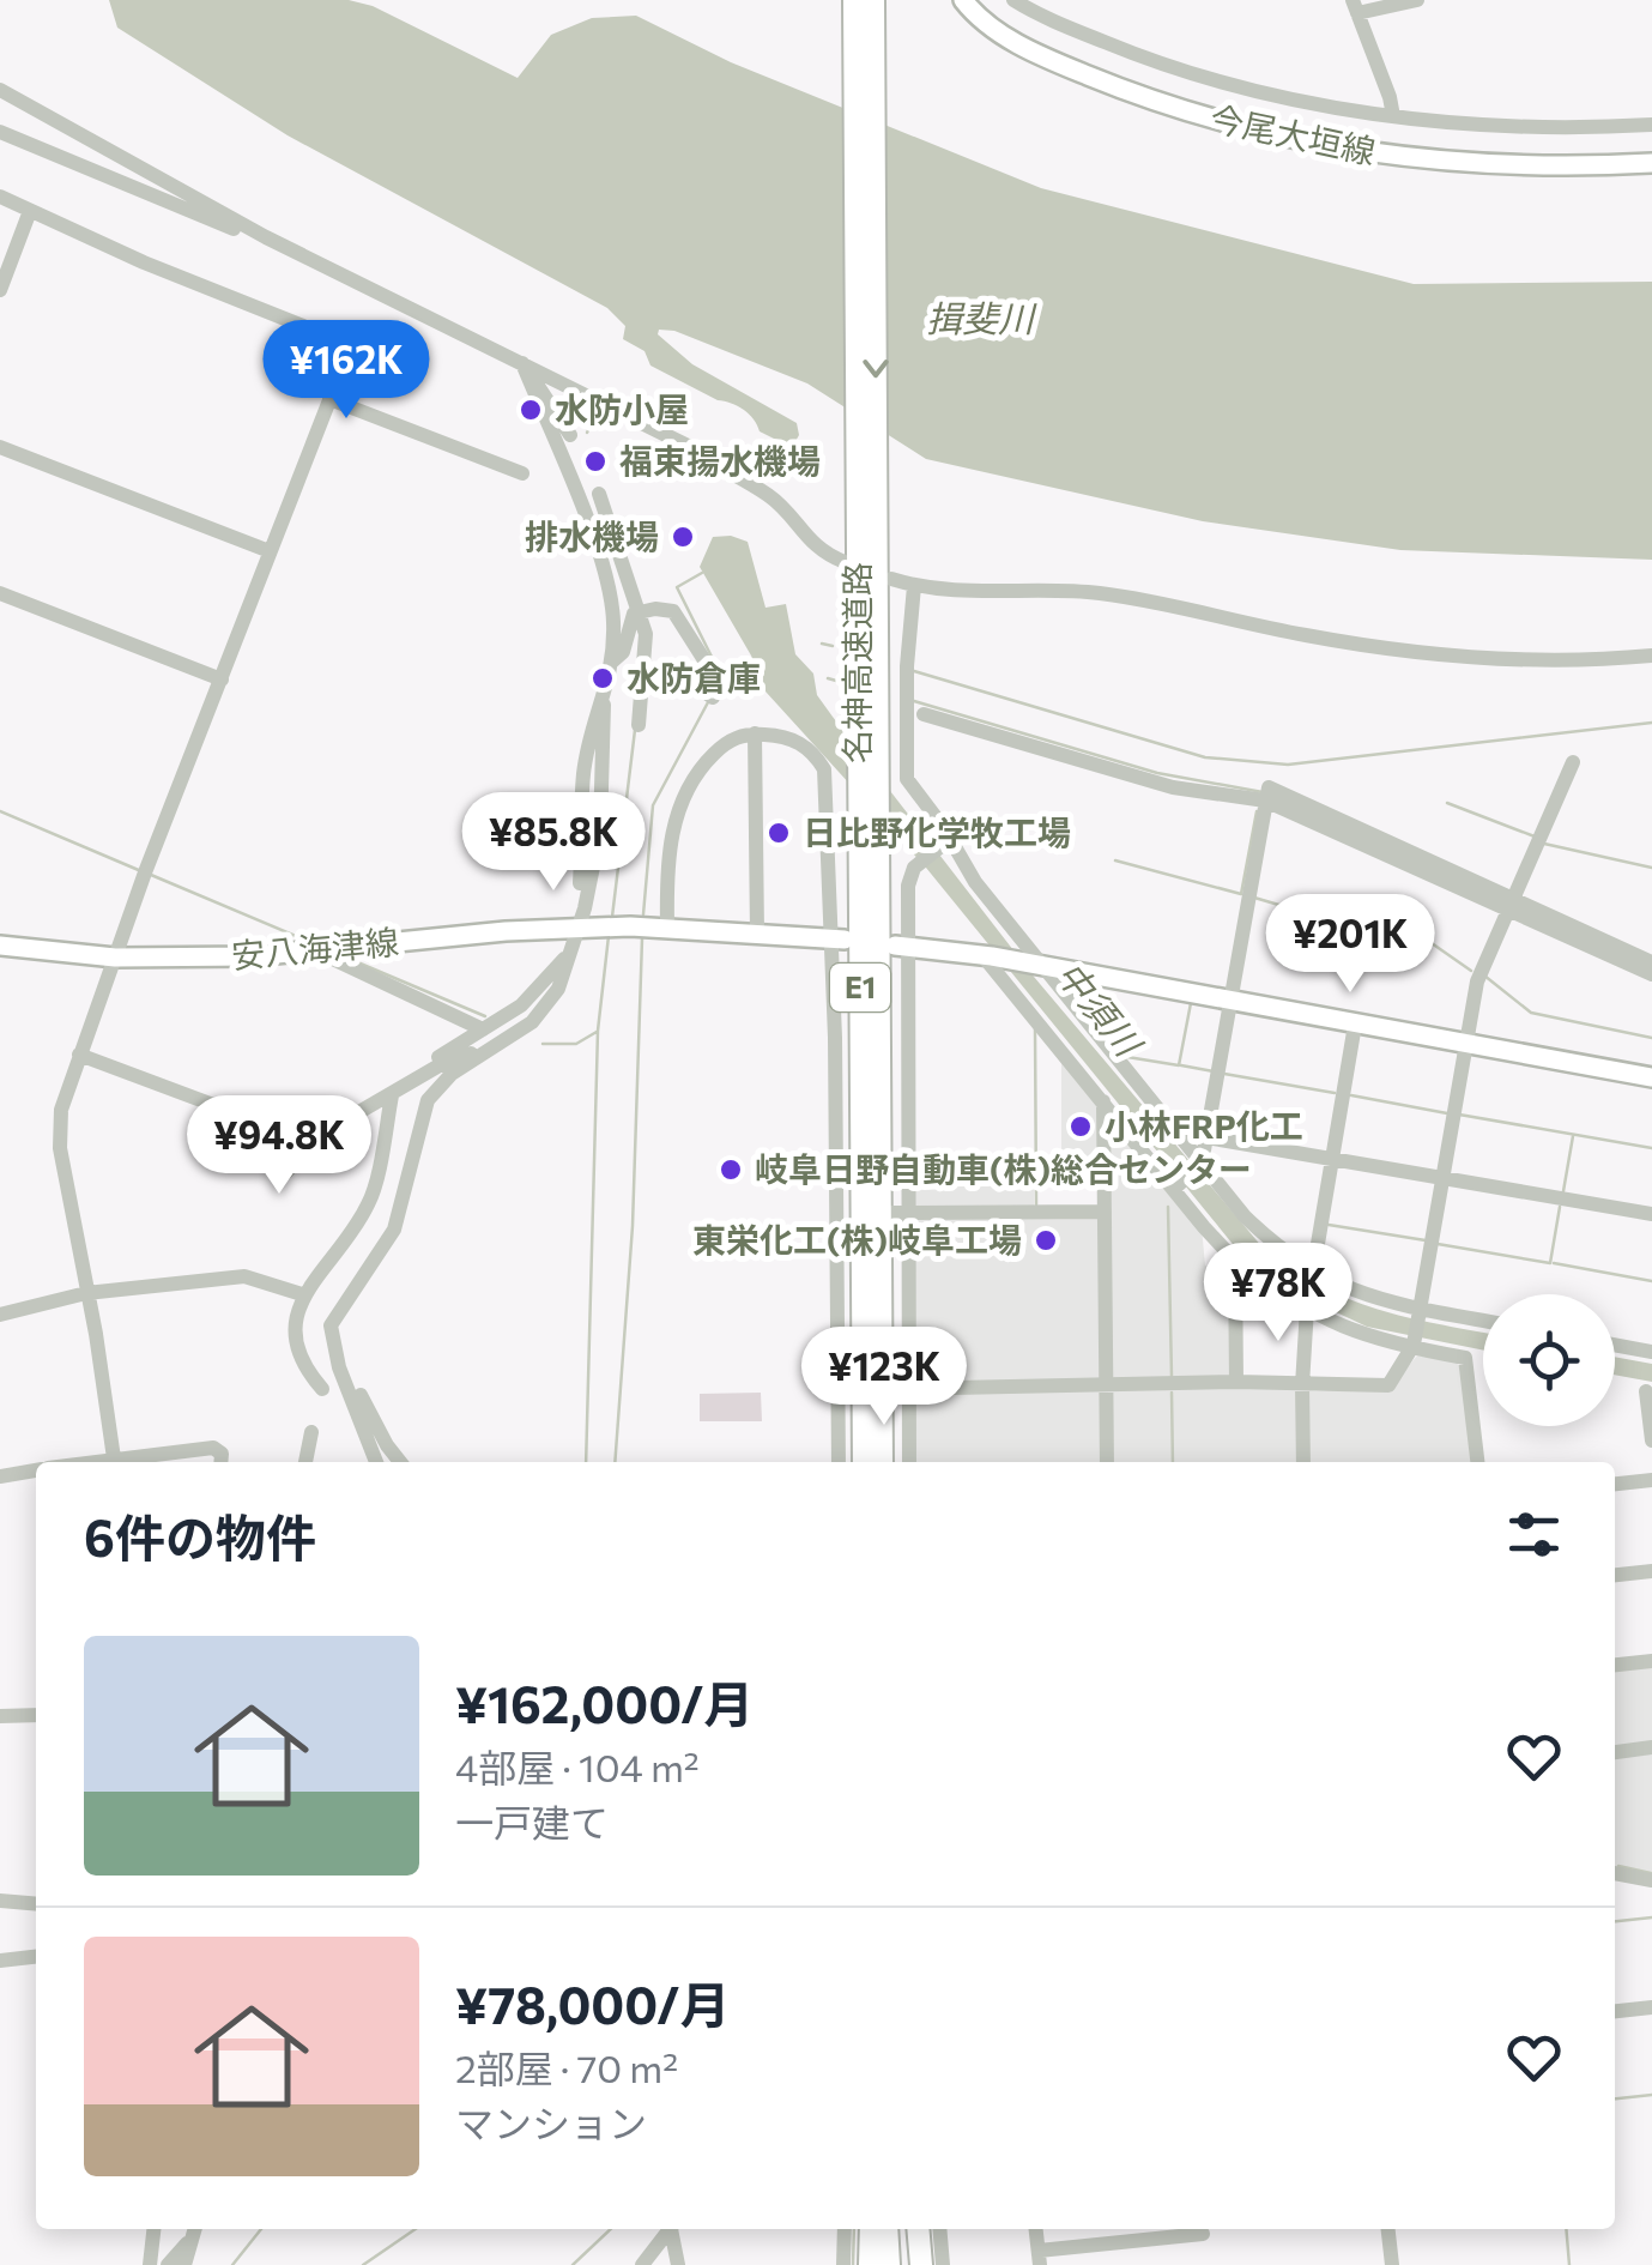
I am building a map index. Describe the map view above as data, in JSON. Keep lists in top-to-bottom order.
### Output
{
  "streets": {
    "highway": ["名神高速道路", "E1"],
    "main road": ["今尾大垣線", "安八海津線"]
  },
  "water": ["揖斐川", "中須川"],
  "places": [
    "水防小屋",
    "福束揚水機場",
    "排水機場",
    "水防倉庫",
    "日比野化学牧工場",
    "小林FRP化工",
    "岐阜日野自動車(株)総合センター",
    "東栄化工(株)岐阜工場"
  ],
  "page": {
    "price": [
      "¥162K",
      "¥85.8K",
      "¥201K",
      "¥94.8K",
      "¥78K",
      "¥123K"
    ],
    "heading": "6件の物件",
    "list": [
      {
        "name": "¥162,000/月",
        "note": "4部屋 · 104 m² · 一戸建て"
      },
      {
        "name": "¥78,000/月",
        "note": "2部屋 · 70 m² · マンション"
      }
    ]
  }
}
